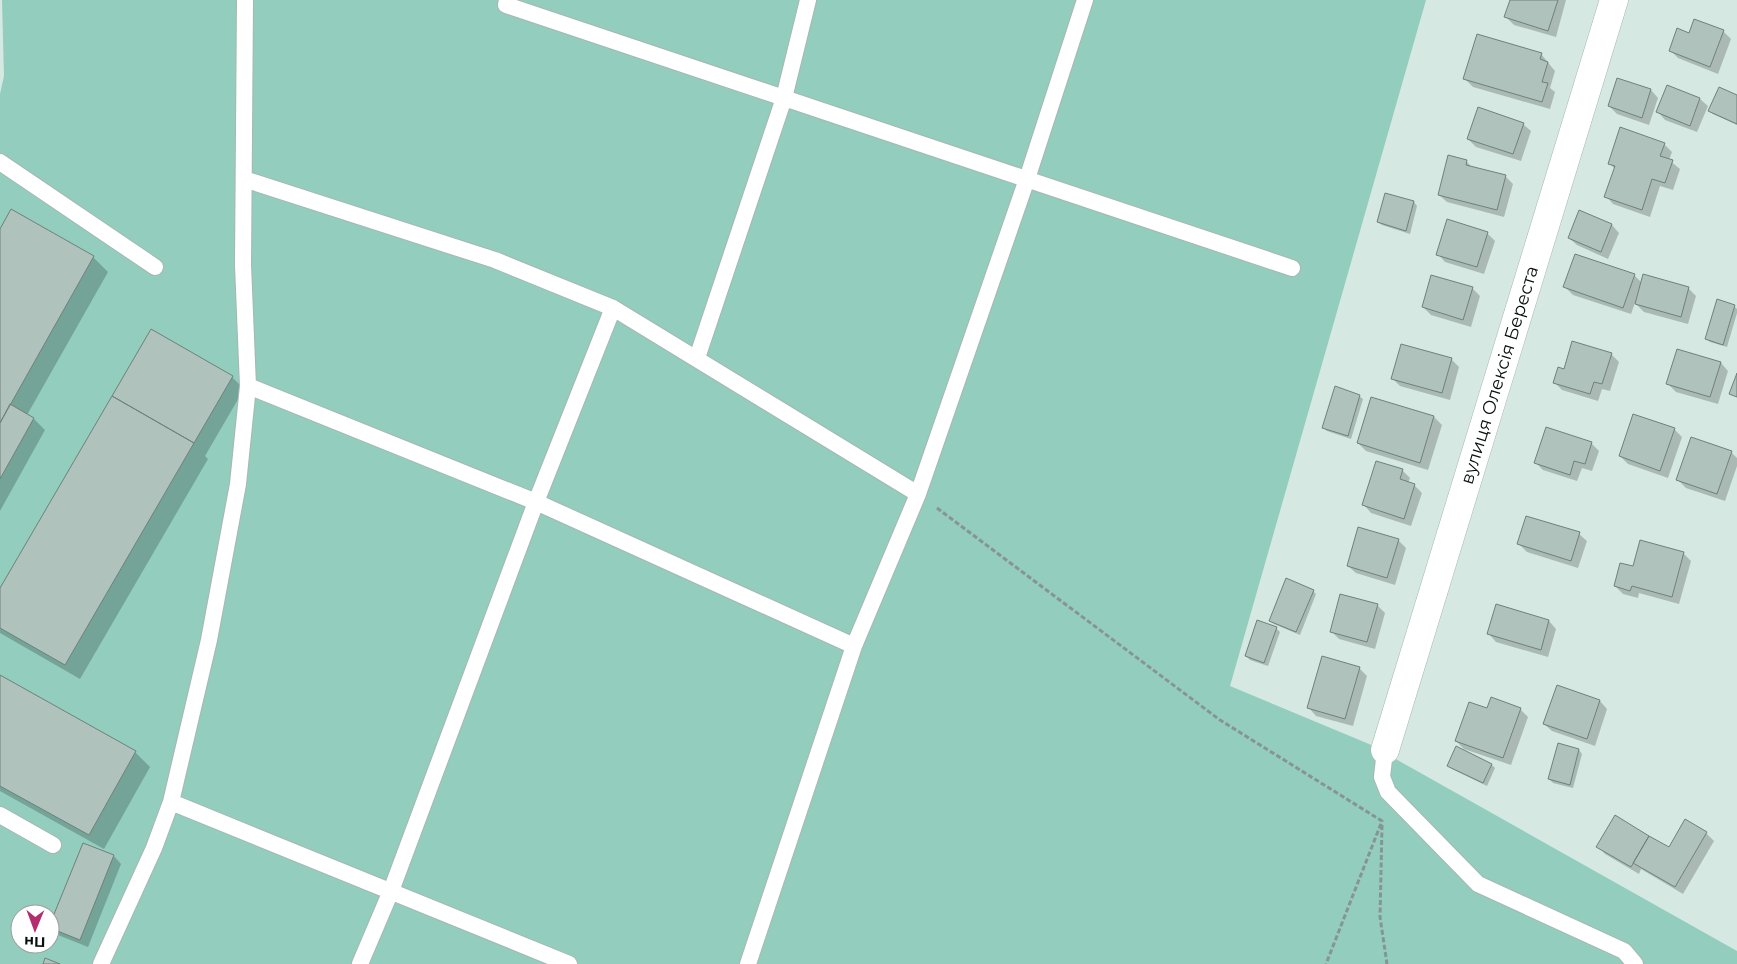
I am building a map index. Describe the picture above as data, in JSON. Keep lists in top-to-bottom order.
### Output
{
  "streets": {
    "street": ["вулиця Олексія Береста"]
  },
  "north": "bottom"
}
